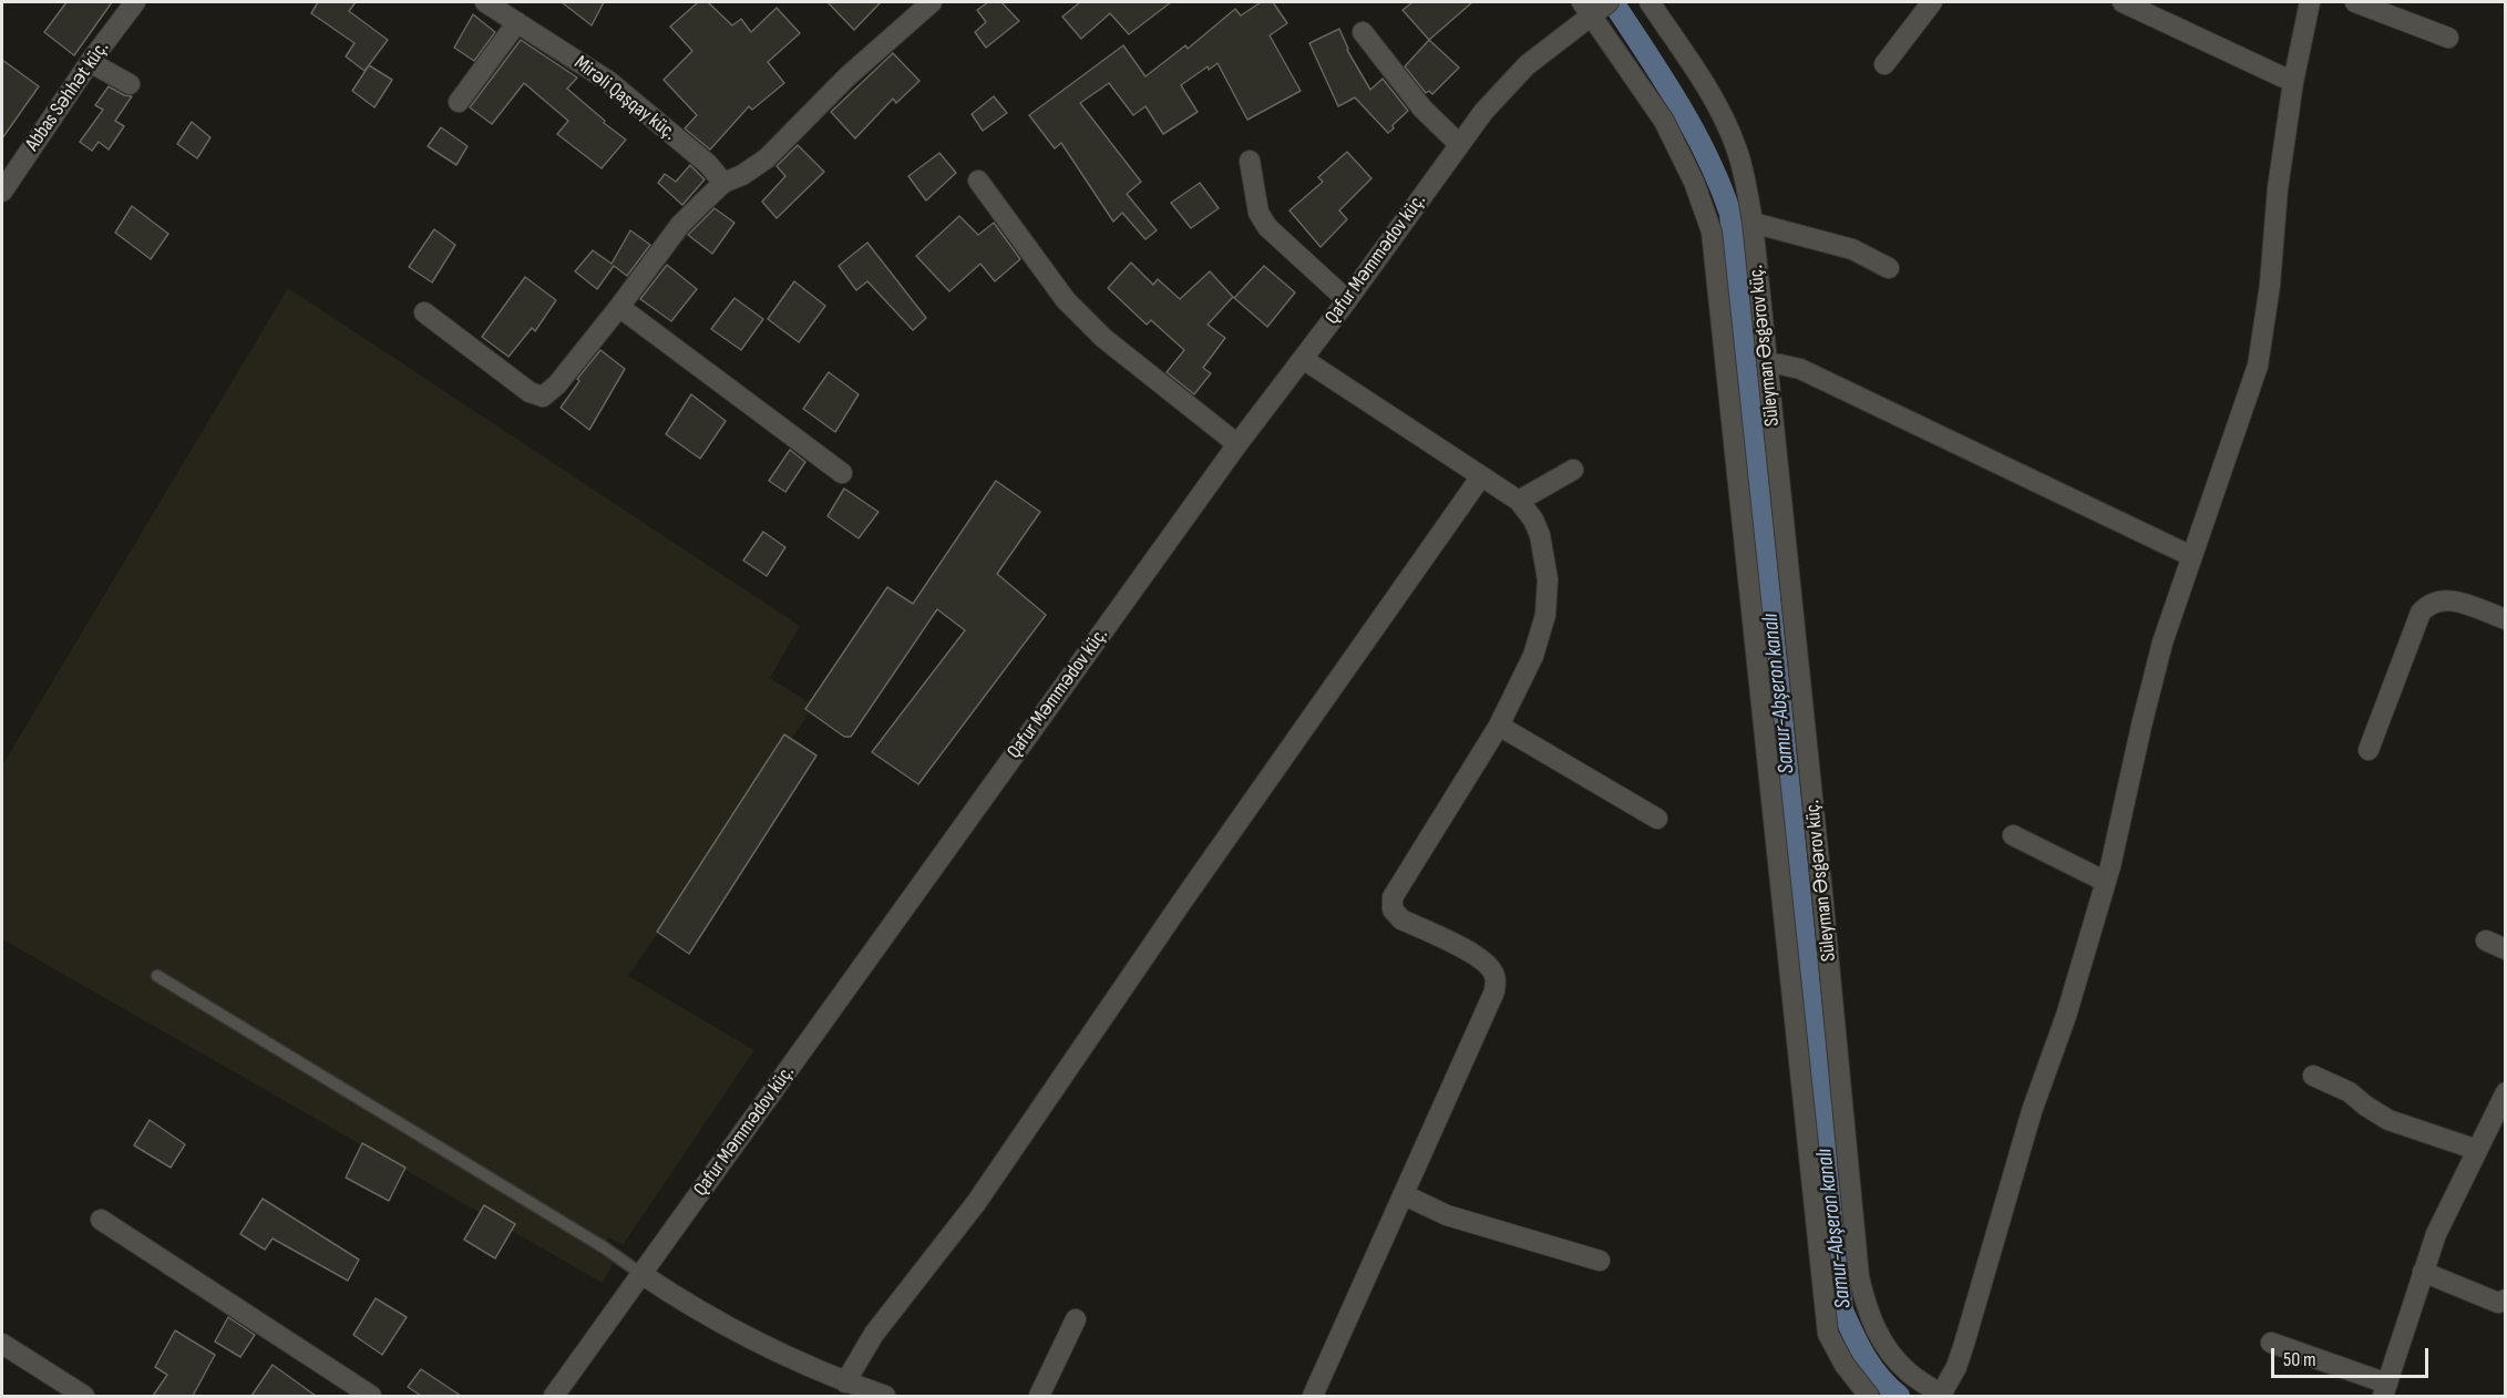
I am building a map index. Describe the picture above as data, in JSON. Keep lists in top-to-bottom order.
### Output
{
  "streets": {
    "street": [
      "Abbas Səhhət küç.",
      "Mirəli Qaşqay küç.",
      "Qafur Məmmədov küç.",
      "Süleyman Əsgərov küç."
    ]
  },
  "crossings": [
    ["Qafur Məmmədov küç.", "Süleyman Əsgərov küç."]
  ],
  "water": ["Samur-Abşeron kanalı"],
  "scale_bar": "50 m"
}
